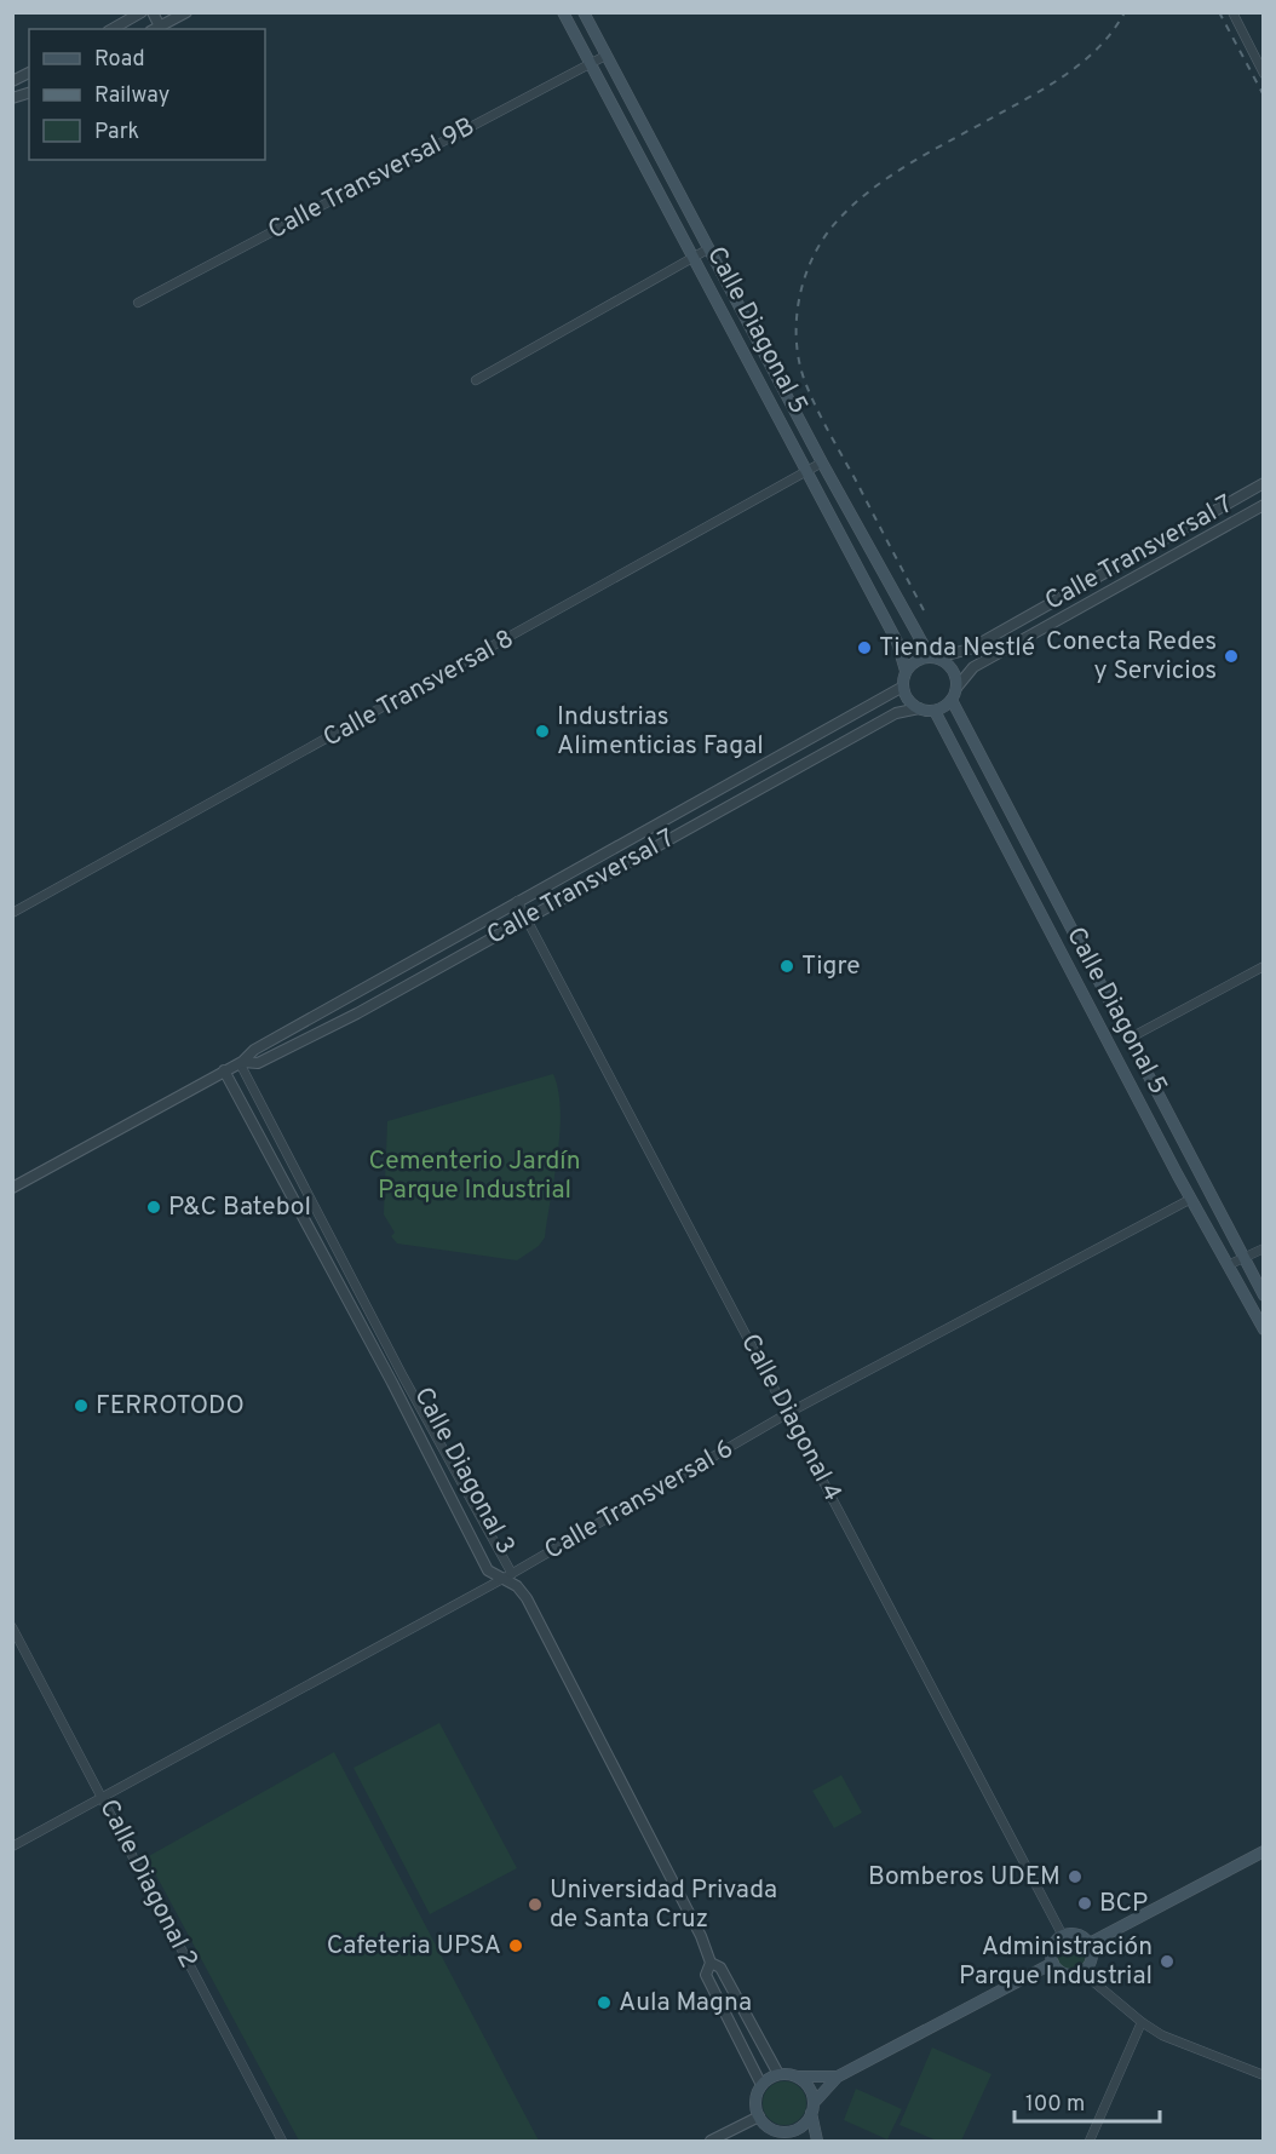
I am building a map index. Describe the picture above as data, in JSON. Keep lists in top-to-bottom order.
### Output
{
  "streets": {
    "main road": ["Calle Diagonal 5"],
    "street": [
      "Calle Transversal 9B",
      "Calle Transversal 7",
      "Calle Transversal 8",
      "Calle Diagonal 4",
      "Calle Diagonal 3",
      "Calle Transversal 6",
      "Calle Diagonal 2"
    ]
  },
  "crossings": [
    ["Calle Transversal 9B", "Calle Diagonal 5"],
    ["Calle Diagonal 5", "Calle Transversal 7"],
    ["Calle Diagonal 5", "Calle Transversal 8"],
    ["Calle Diagonal 5", "Calle Transversal 6"],
    ["Calle Transversal 7", "Calle Diagonal 4"],
    ["Calle Transversal 7", "Calle Diagonal 3"],
    ["Calle Diagonal 4", "Calle Transversal 6"],
    ["Calle Diagonal 3", "Calle Transversal 6"],
    ["Calle Transversal 6", "Calle Diagonal 2"]
  ],
  "parks": ["Cementerio Jardín Parque Industrial"],
  "places": [
    "Tienda Nestlé",
    "Conecta Redes y Servicios",
    "Industrias Alimenticias Fagal",
    "Tigre",
    "P&C Batebol",
    "FERROTODO",
    "Bomberos UDEM",
    "BCP",
    "Universidad Privada de Santa Cruz",
    "Cafeteria UPSA",
    "Administración Parque Industrial",
    "Aula Magna"
  ],
  "legend": ["Road", "Railway", "Park"],
  "scale_bar": "100 m"
}
